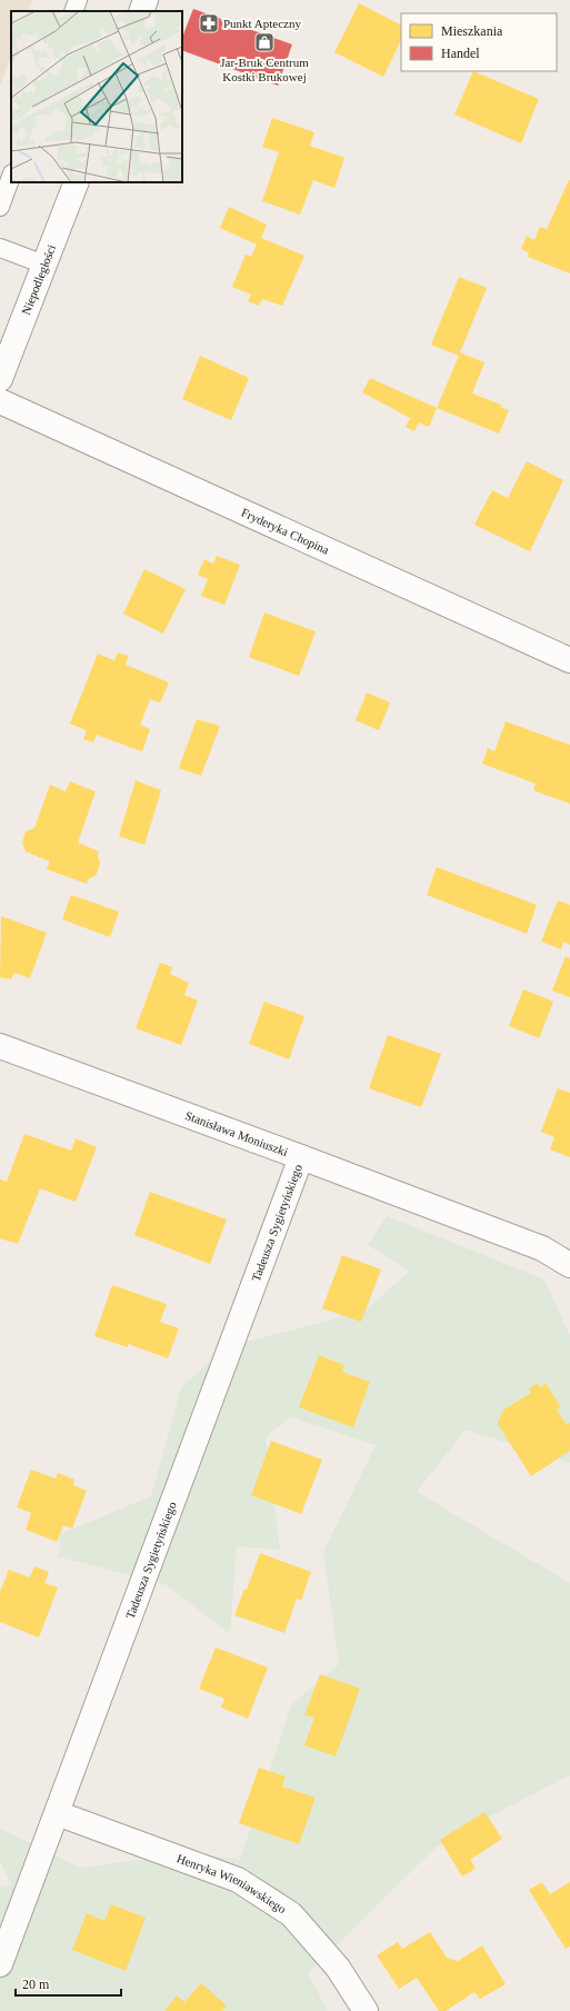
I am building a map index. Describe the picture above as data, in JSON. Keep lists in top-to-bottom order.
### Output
{
  "streets": {
    "street": [
      "Niepodległości",
      "Fryderyka Chopina",
      "Stanisława Moniuszki",
      "Tadeusza Sygietyńskiego",
      "Henryka Wieniawskiego"
    ]
  },
  "crossings": [
    ["Stanisława Moniuszki", "Tadeusza Sygietyńskiego"],
    ["Tadeusza Sygietyńskiego", "Henryka Wieniawskiego"]
  ],
  "places": {
    "pharmacy": ["Punkt Apteczny"],
    "shop": ["Jar-Bruk Centrum Kostki Brukowej"]
  },
  "legend": ["Mieszkania", "Handel"],
  "scale_bar": "20 m"
}
